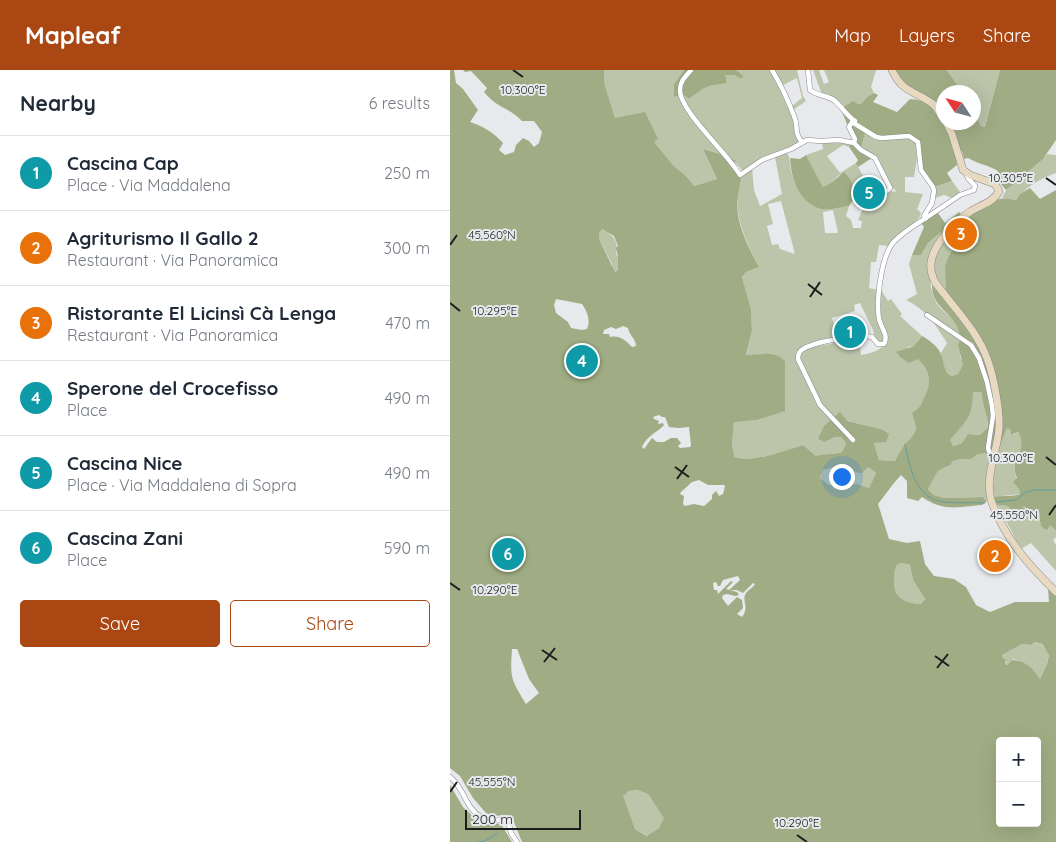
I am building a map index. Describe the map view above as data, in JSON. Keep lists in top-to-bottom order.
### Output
{
  "scale_bar": "200 m",
  "north": "top left",
  "page": {
    "header": "Mapleaf",
    "nav": ["Map", "Layers", "Share"],
    "heading": ["Nearby", "6 results"],
    "list": [
      {
        "mark": "1",
        "name": "Cascina Cap",
        "note": "Place · Via Maddalena",
        "value": "250 m"
      },
      {
        "mark": "2",
        "name": "Agriturismo Il Gallo 2",
        "note": "Restaurant · Via Panoramica",
        "value": "300 m"
      },
      {
        "mark": "3",
        "name": "Ristorante El Licinsì Cà Lenga",
        "note": "Restaurant · Via Panoramica",
        "value": "470 m"
      },
      {
        "mark": "4",
        "name": "Sperone del Crocefisso",
        "note": "Place",
        "value": "490 m"
      },
      {
        "mark": "5",
        "name": "Cascina Nice",
        "note": "Place · Via Maddalena di Sopra",
        "value": "490 m"
      },
      {
        "mark": "6",
        "name": "Cascina Zani",
        "note": "Place",
        "value": "590 m"
      }
    ],
    "pins": [
      "5",
      "3",
      "1",
      "4",
      "6",
      "2"
    ],
    "buttons": ["Save", "Share"],
    "map_buttons": ["+", "−"],
    "scale": "200 m"
  },
  "coordinates": [
    "10.300°E",
    "10.305°E",
    "45.560°N",
    "10.295°E",
    "45.550°N",
    "10.290°E",
    "45.555°N"
  ]
}
